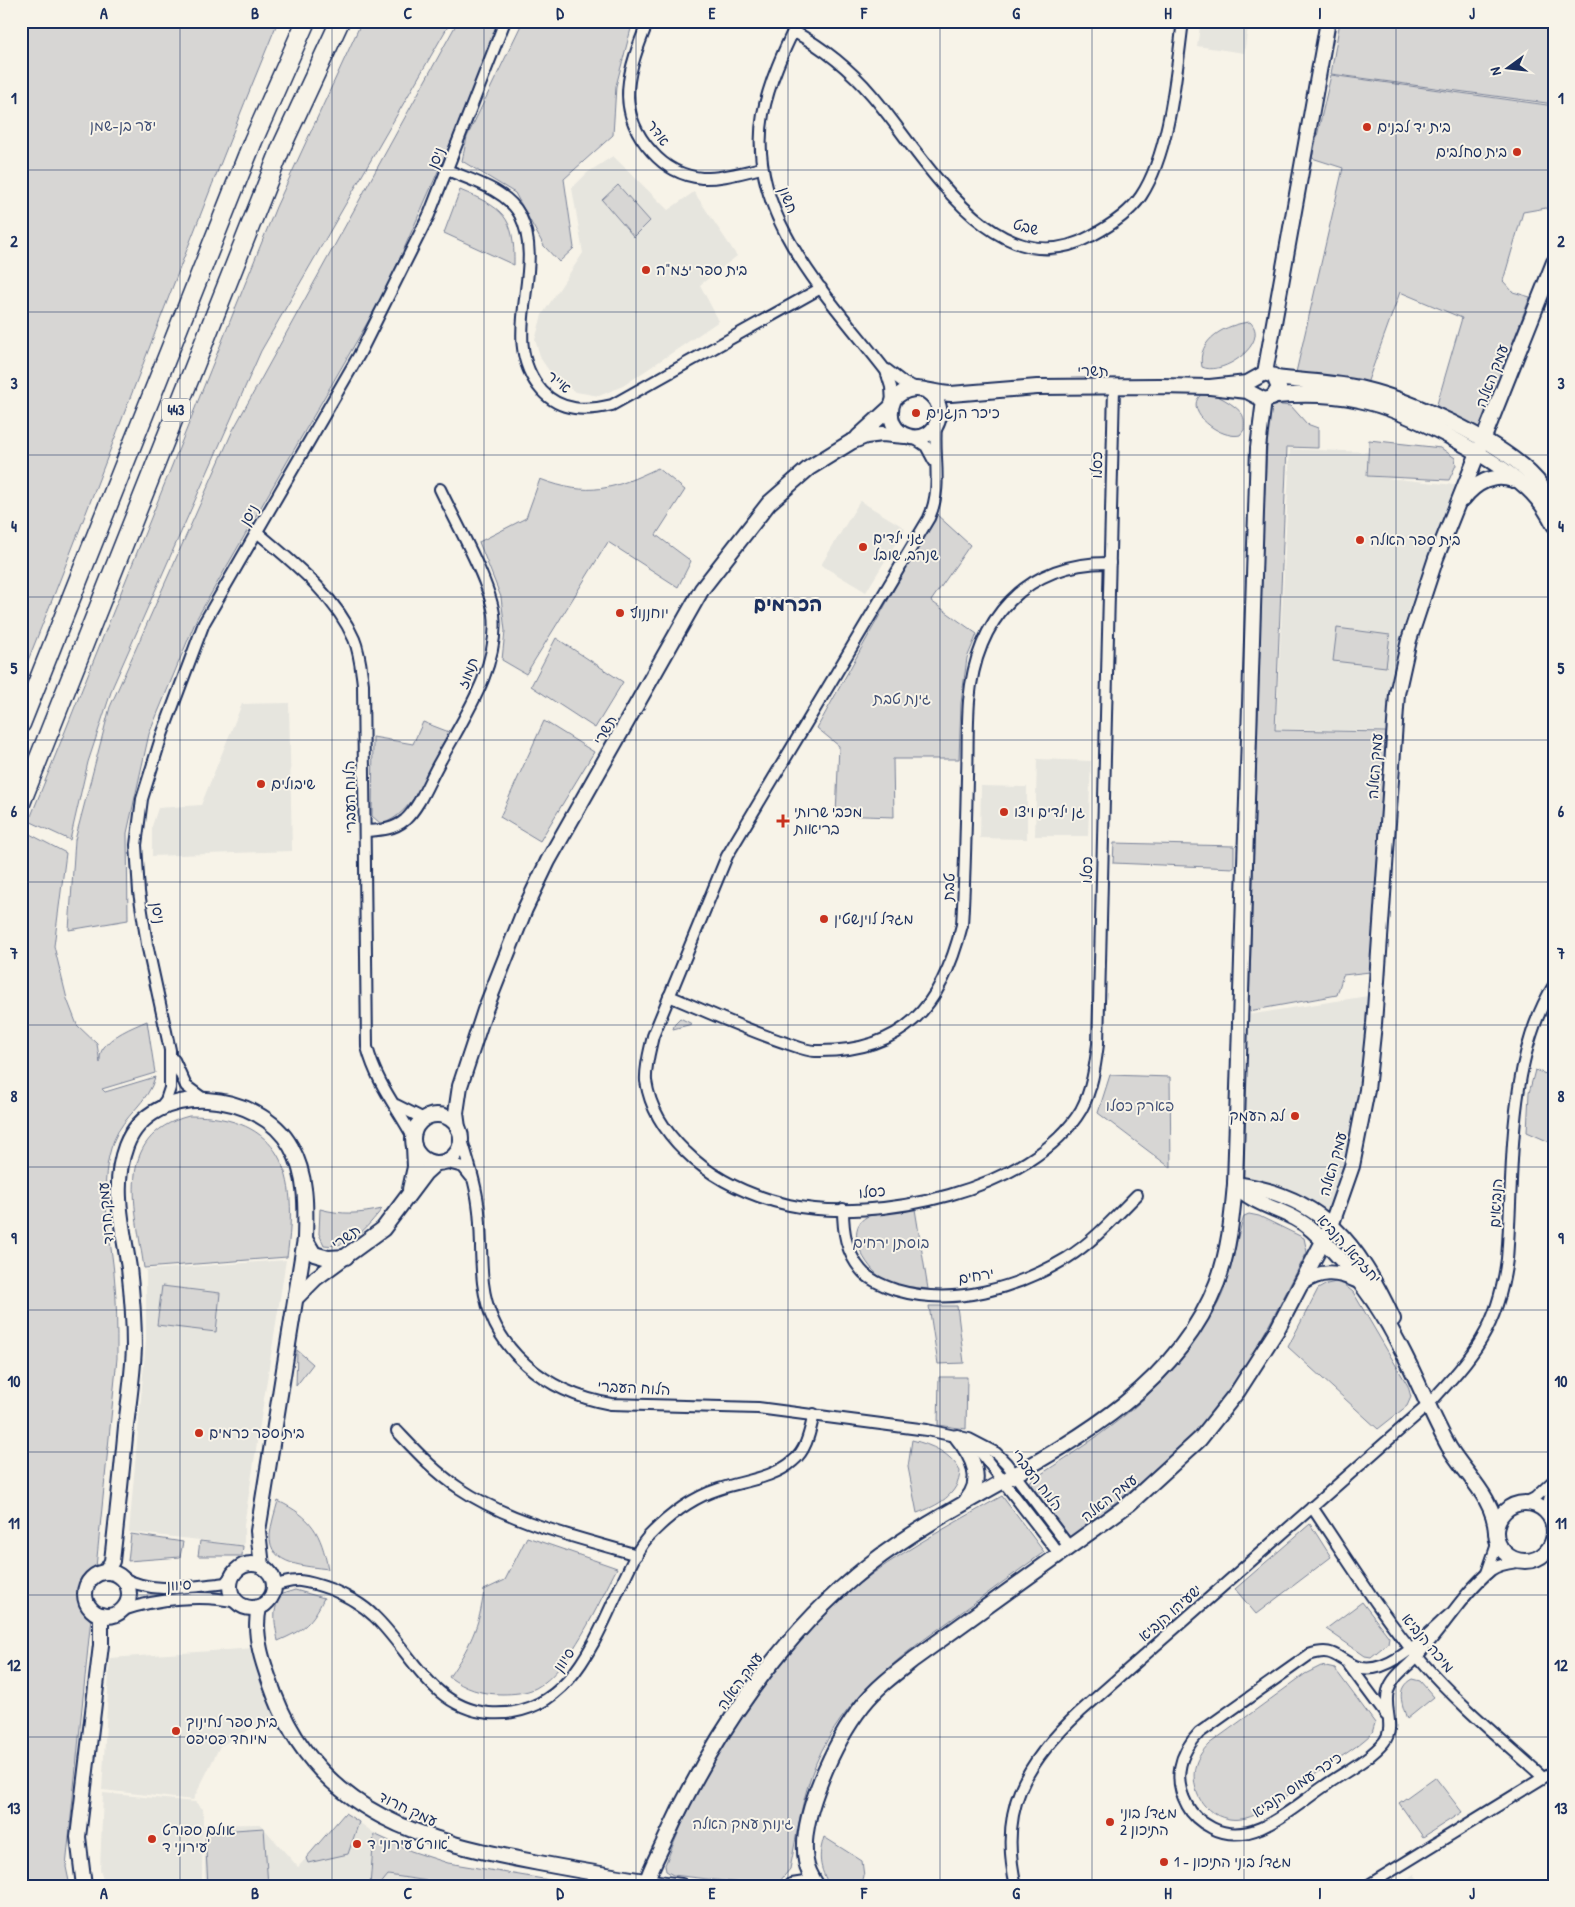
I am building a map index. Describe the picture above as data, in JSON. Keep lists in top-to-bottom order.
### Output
{
  "streets": {
    "highway": ["443"],
    "street": [
      "אדר",
      "ניסן",
      "חשון",
      "שבט",
      "תשרי",
      "עמק האלה",
      "אייר",
      "כסלו",
      "תמוז",
      "הלוח העברי",
      "טבת",
      "הנביאים",
      "עמק חרוד",
      "יחזקאל הנביא",
      "ירחים",
      "סיוון",
      "ישעיהו הנביא",
      "מיכה הנביא",
      "כיכר עמוס הנביא"
    ]
  },
  "crossings": [
    ["אדר", "חשון"],
    ["ניסן", "אייר"],
    ["ניסן", "הלוח העברי"],
    ["ניסן", "עמק חרוד"],
    ["חשון", "שבט"],
    ["חשון", "תשרי"],
    ["חשון", "אייר"],
    ["חשון", "כסלו"],
    ["תשרי", "עמק האלה"],
    ["תשרי", "כסלו"],
    ["תשרי", "הלוח העברי"],
    ["תשרי", "עמק חרוד"],
    ["עמק האלה", "הלוח העברי"],
    ["עמק האלה", "עמק חרוד"],
    ["עמק האלה", "יחזקאל הנביא"],
    ["כסלו", "טבת"],
    ["כסלו", "ירחים"],
    ["תמוז", "הלוח העברי"],
    ["הלוח העברי", "סיוון"],
    ["הנביאים", "יחזקאל הנביא"],
    ["הנביאים", "ישעיהו הנביא"],
    ["עמק חרוד", "סיוון"],
    ["יחזקאל הנביא", "ישעיהו הנביא"],
    ["ישעיהו הנביא", "מיכה הנביא"],
    ["מיכה הנביא", "כיכר עמוס הנביא"]
  ],
  "districts": ["הכרמים"],
  "parks": [
    "יער בן-שמן",
    "גינת טבת",
    "פארק כסלו",
    "בוסתן ירחים",
    "גינות עמק האלה"
  ],
  "places": {
    "other": [
      "בית יד לבנים",
      "בית סחלבים",
      "בית ספר יזמ\"ה",
      "כיכר הנגנים",
      "בית ספר האלה",
      "גני ילדים שנהב, שובל",
      "יוחננוף",
      "שיבולים",
      "גן ילדים ויצו",
      "מגדל לוינשטין",
      "לב העמק",
      "בית ספר כרמים",
      "בית ספר לחינוך מיוחד פסיפס",
      "מגדל בוני התיכון 2",
      "אולם ספורט עירוני ד'",
      "אורט עירוני ד'",
      "מגדל בוני התיכון - 1"
    ],
    "health": ["מכבי שרותי בריאות"]
  },
  "north": "left",
  "grid": {
    "columns": [
      "A",
      "B",
      "C",
      "D",
      "E",
      "F",
      "G",
      "H",
      "I",
      "J"
    ],
    "rows": [
      "1",
      "2",
      "3",
      "4",
      "5",
      "6",
      "7",
      "8",
      "9",
      "10",
      "11",
      "12",
      "13"
    ]
  }
}
